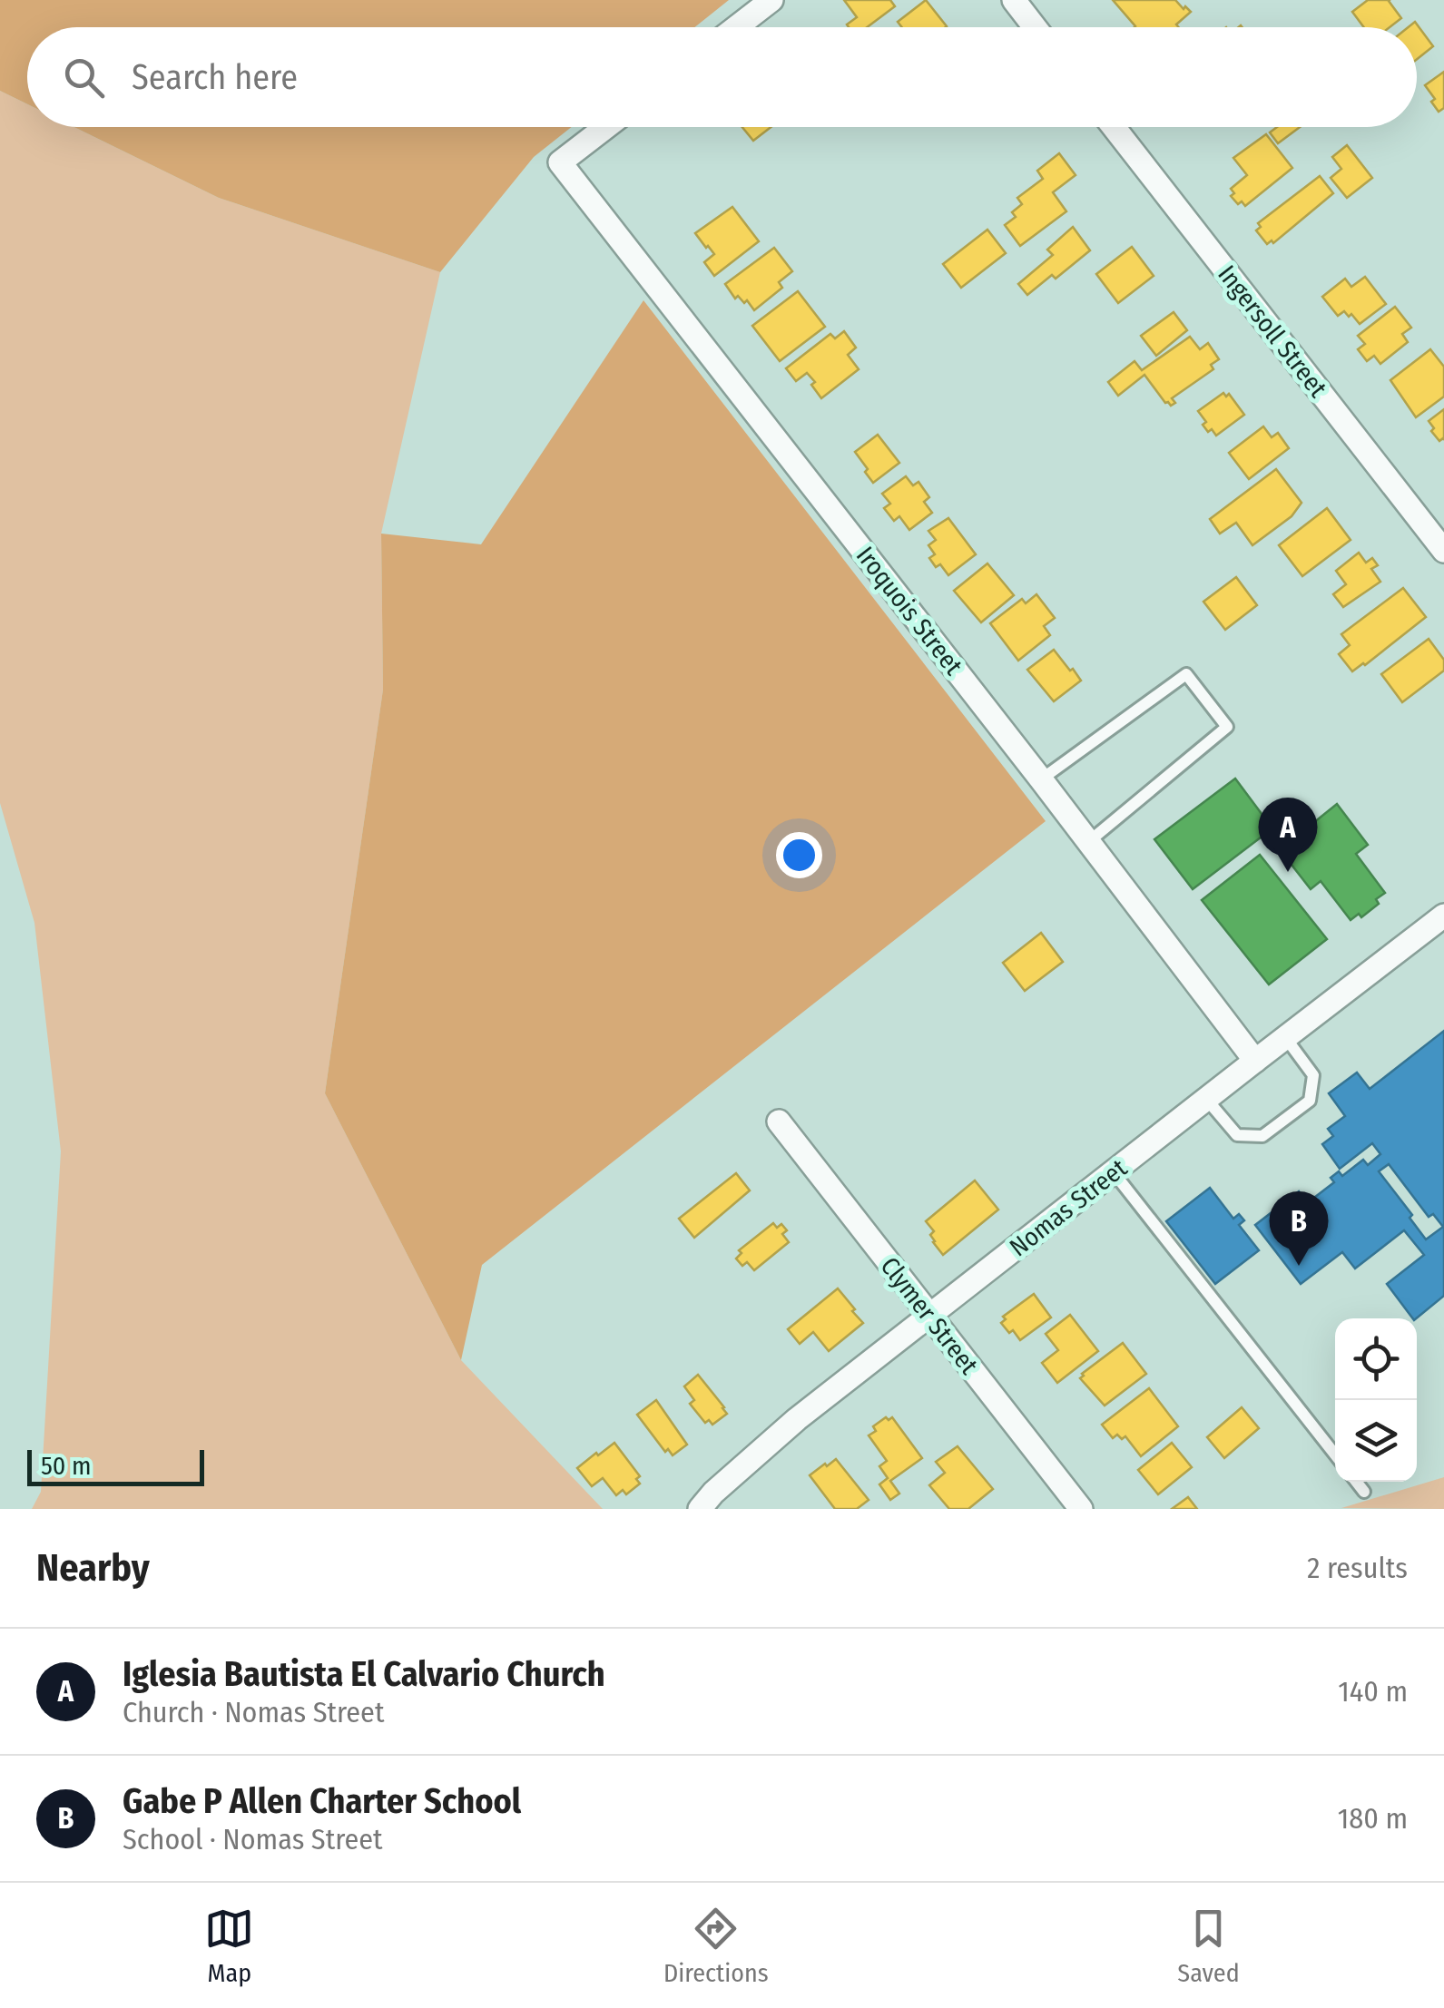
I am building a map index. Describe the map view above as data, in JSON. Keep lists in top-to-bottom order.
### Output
{
  "streets": {
    "street": [
      "Ingersoll Street",
      "Iroquois Street",
      "Nomas Street",
      "Clymer Street"
    ]
  },
  "crossings": [
    ["Iroquois Street", "Nomas Street"],
    ["Nomas Street", "Clymer Street"]
  ],
  "scale_bar": "50 m",
  "page": {
    "search": "Search here",
    "pins": ["A", "B"],
    "scale": "50 m",
    "heading": ["Nearby", "2 results"],
    "list": [
      {
        "mark": "A",
        "name": "Iglesia Bautista El Calvario Church",
        "note": "Church · Nomas Street",
        "value": "140 m"
      },
      {
        "mark": "B",
        "name": "Gabe P Allen Charter School",
        "note": "School · Nomas Street",
        "value": "180 m"
      }
    ],
    "nav": ["Map", "Directions", "Saved"]
  }
}
